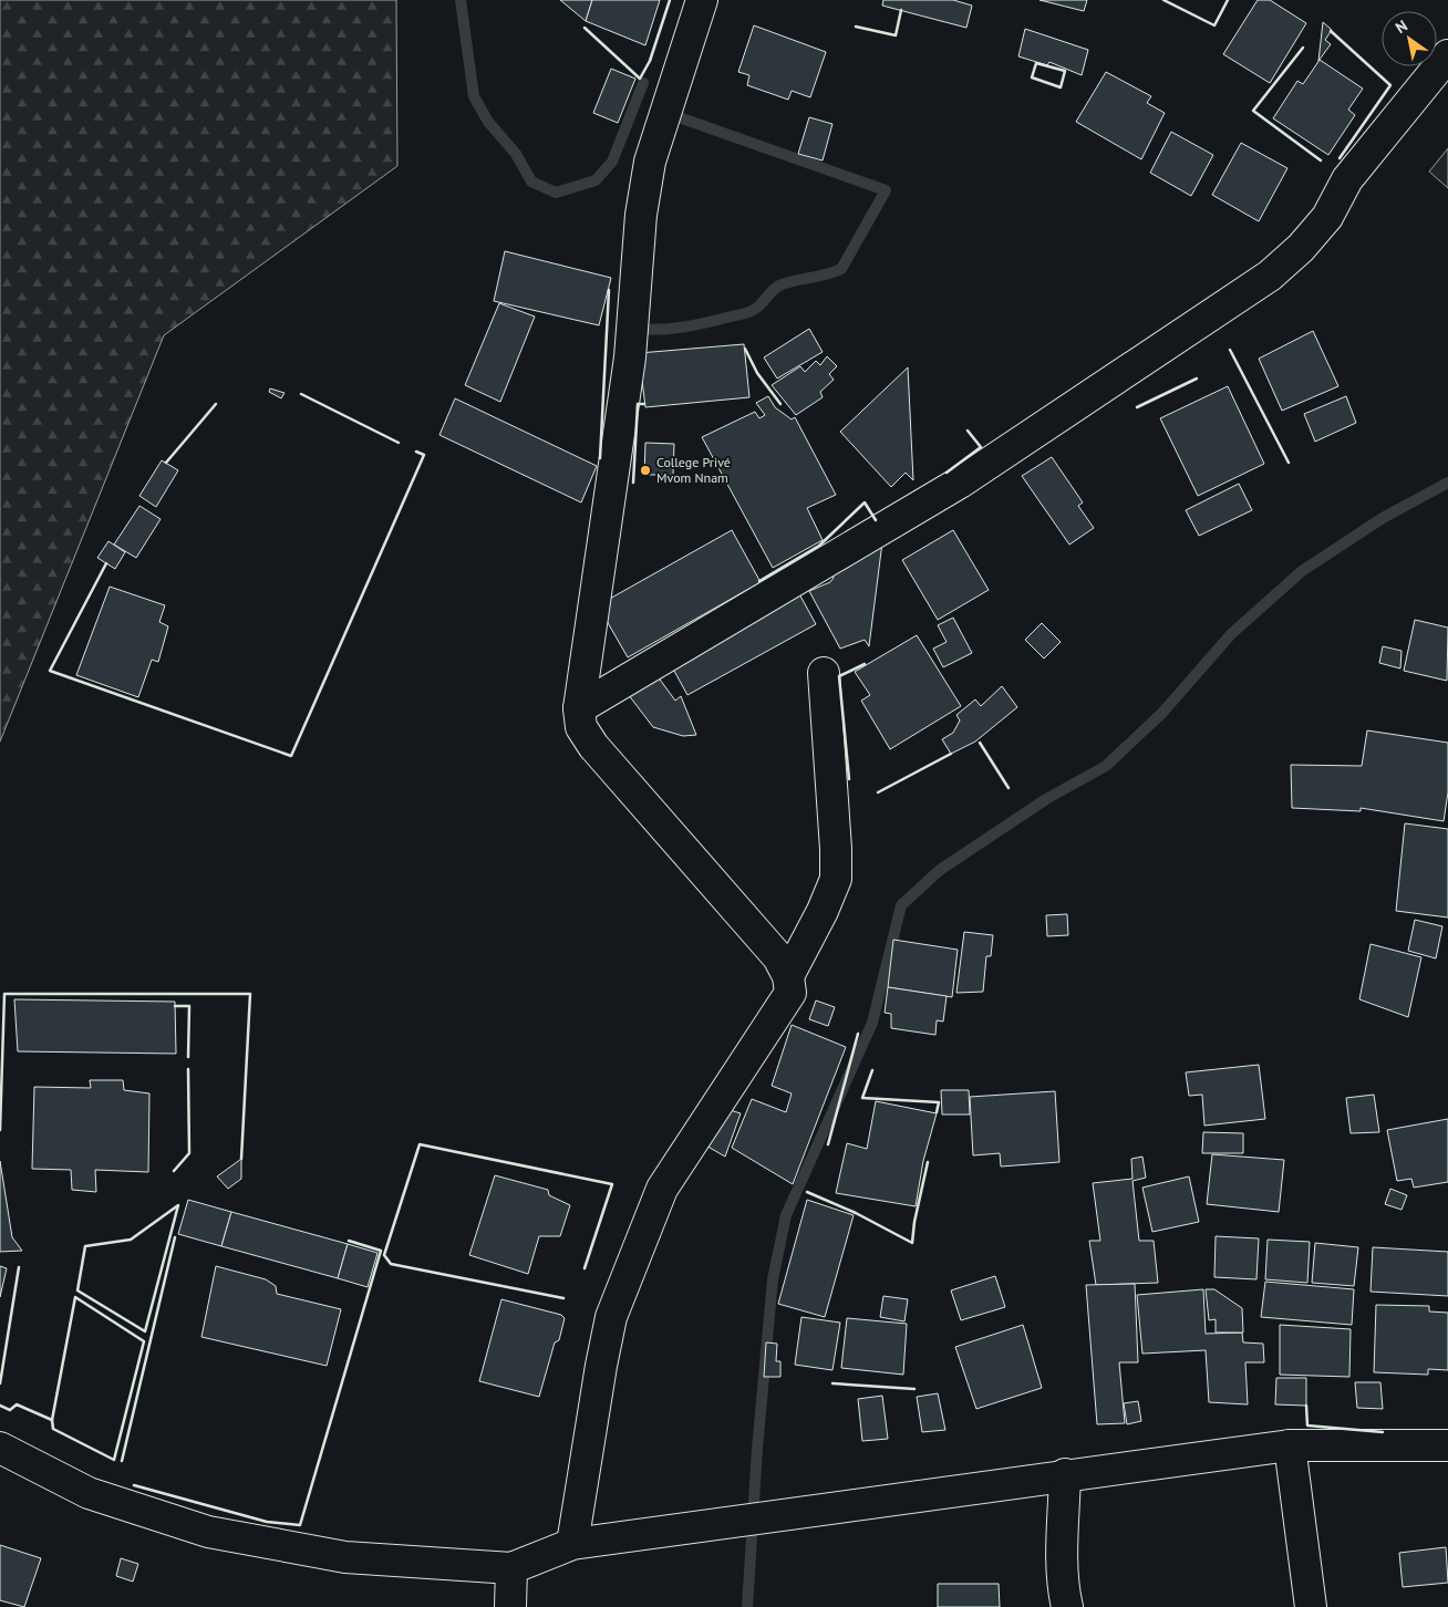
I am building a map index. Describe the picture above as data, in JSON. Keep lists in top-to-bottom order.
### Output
{
  "places": ["College Privé Mvom Nnam"],
  "north": "top left"
}
